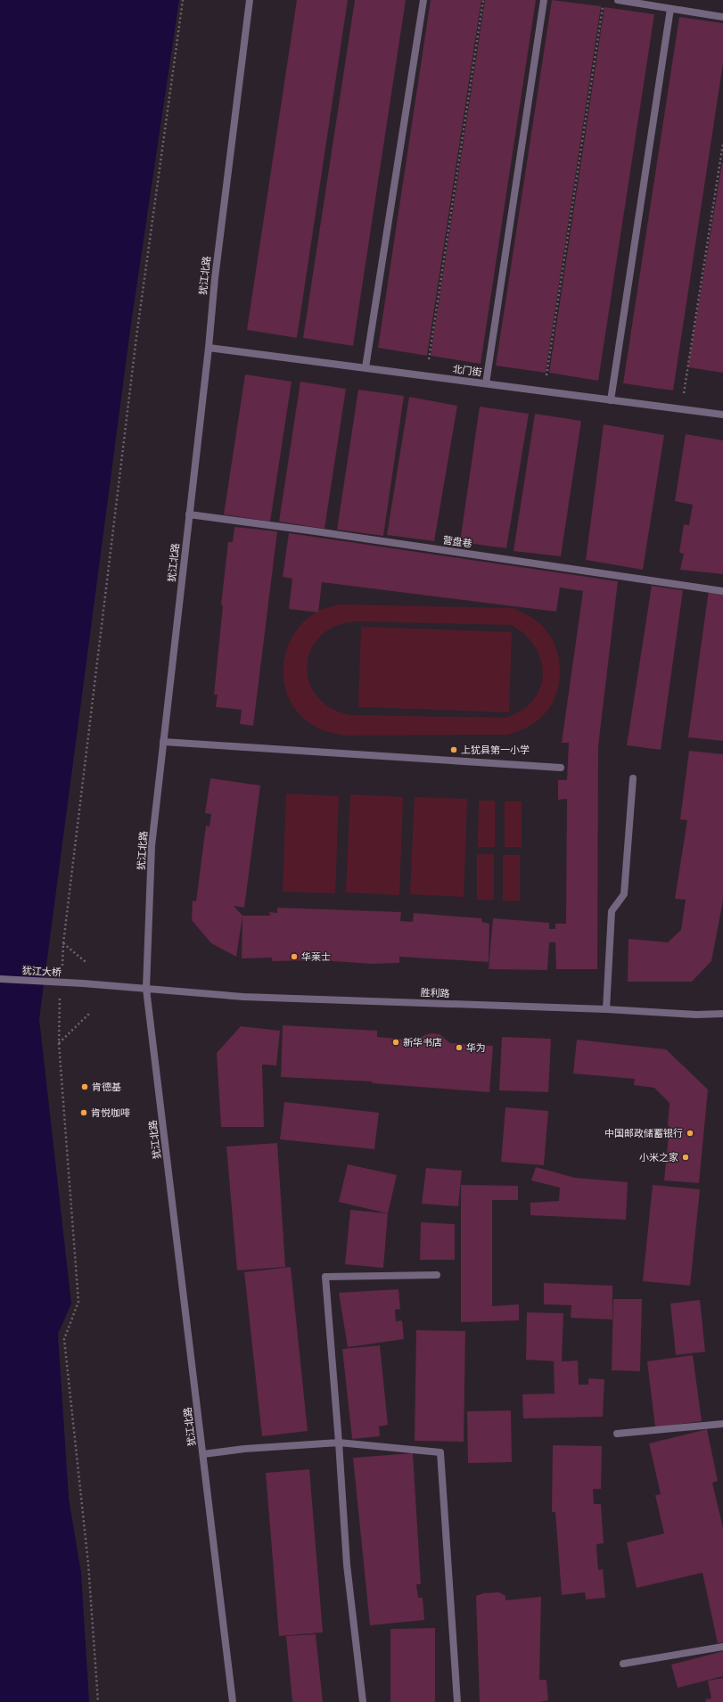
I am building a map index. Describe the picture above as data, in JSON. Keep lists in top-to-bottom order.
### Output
{
  "streets": {
    "street": [
      "犹江北路",
      "北门街",
      "营盘巷",
      "犹江大桥",
      "胜利路"
    ]
  },
  "crossings": [
    ["犹江北路", "北门街"],
    ["犹江北路", "营盘巷"],
    ["犹江北路", "犹江大桥"],
    ["犹江北路", "胜利路"],
    ["犹江大桥", "胜利路"]
  ],
  "places": [
    "上犹县第一小学",
    "华莱士",
    "新华书店",
    "华为",
    "肯德基",
    "肯悦咖啡",
    "中国邮政储蓄银行",
    "小米之家"
  ]
}
